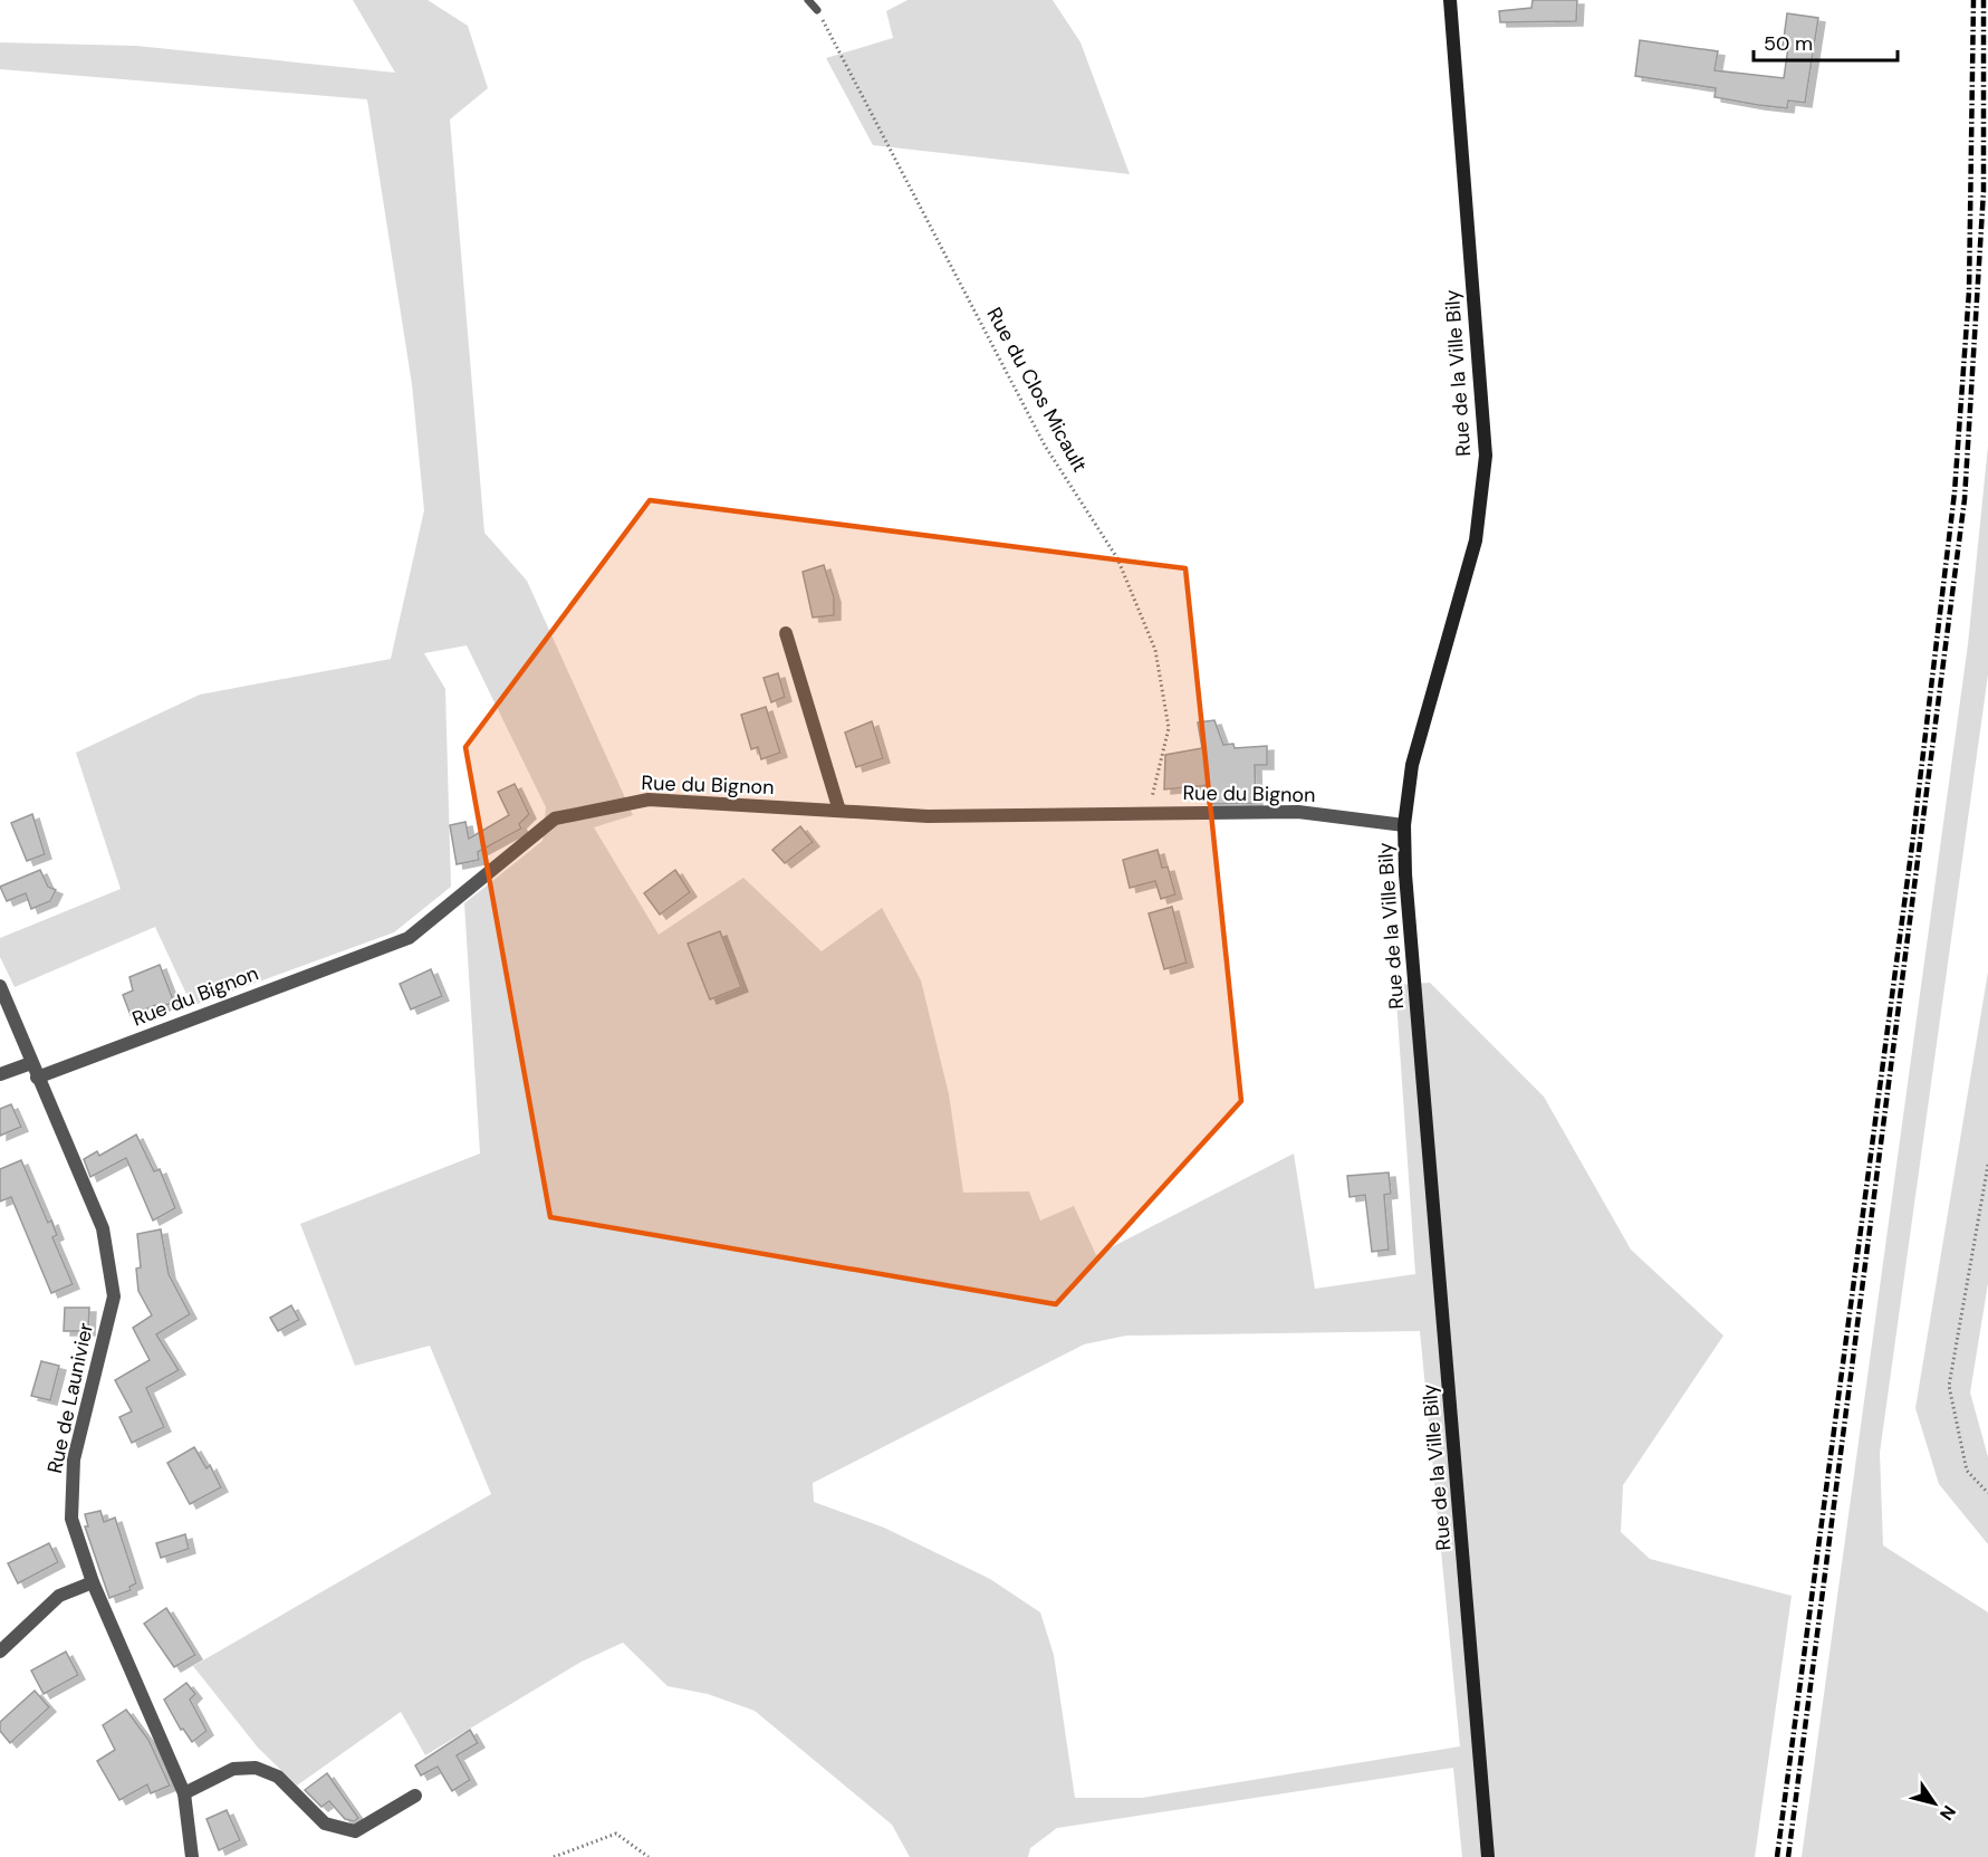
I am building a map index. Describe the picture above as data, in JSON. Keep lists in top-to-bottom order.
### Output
{
  "streets": {
    "street": ["Rue de la Ville Bily", "Rue du Bignon", "Rue de Launivier"],
    "path": ["Rue du Clos Micault"]
  },
  "crossings": [
    ["Rue de la Ville Bily", "Rue du Bignon"],
    ["Rue du Clos Micault", "Rue du Bignon"],
    ["Rue du Bignon", "Rue de Launivier"]
  ],
  "scale_bar": "50 m",
  "north": "bottom right"
}
